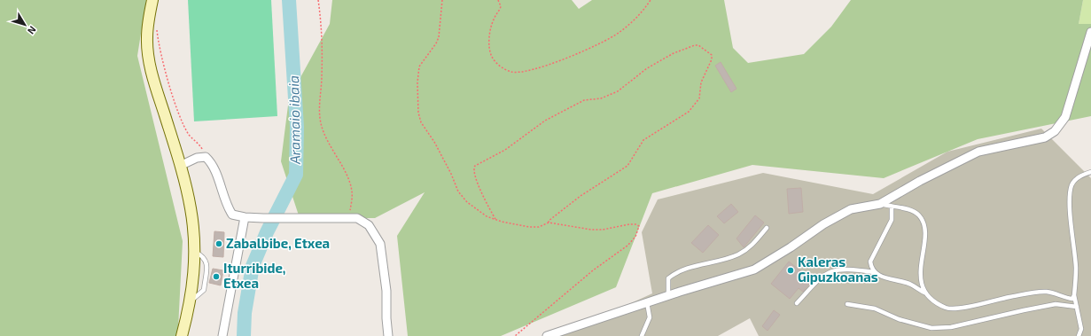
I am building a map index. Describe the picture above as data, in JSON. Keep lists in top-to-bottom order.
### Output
{
  "water": ["Aramaio ibaia"],
  "places": ["Zabalbibe, Etxea", "Kaleras Gipuzkoanas", "Iturribide, Etxea"],
  "north": "bottom right"
}
